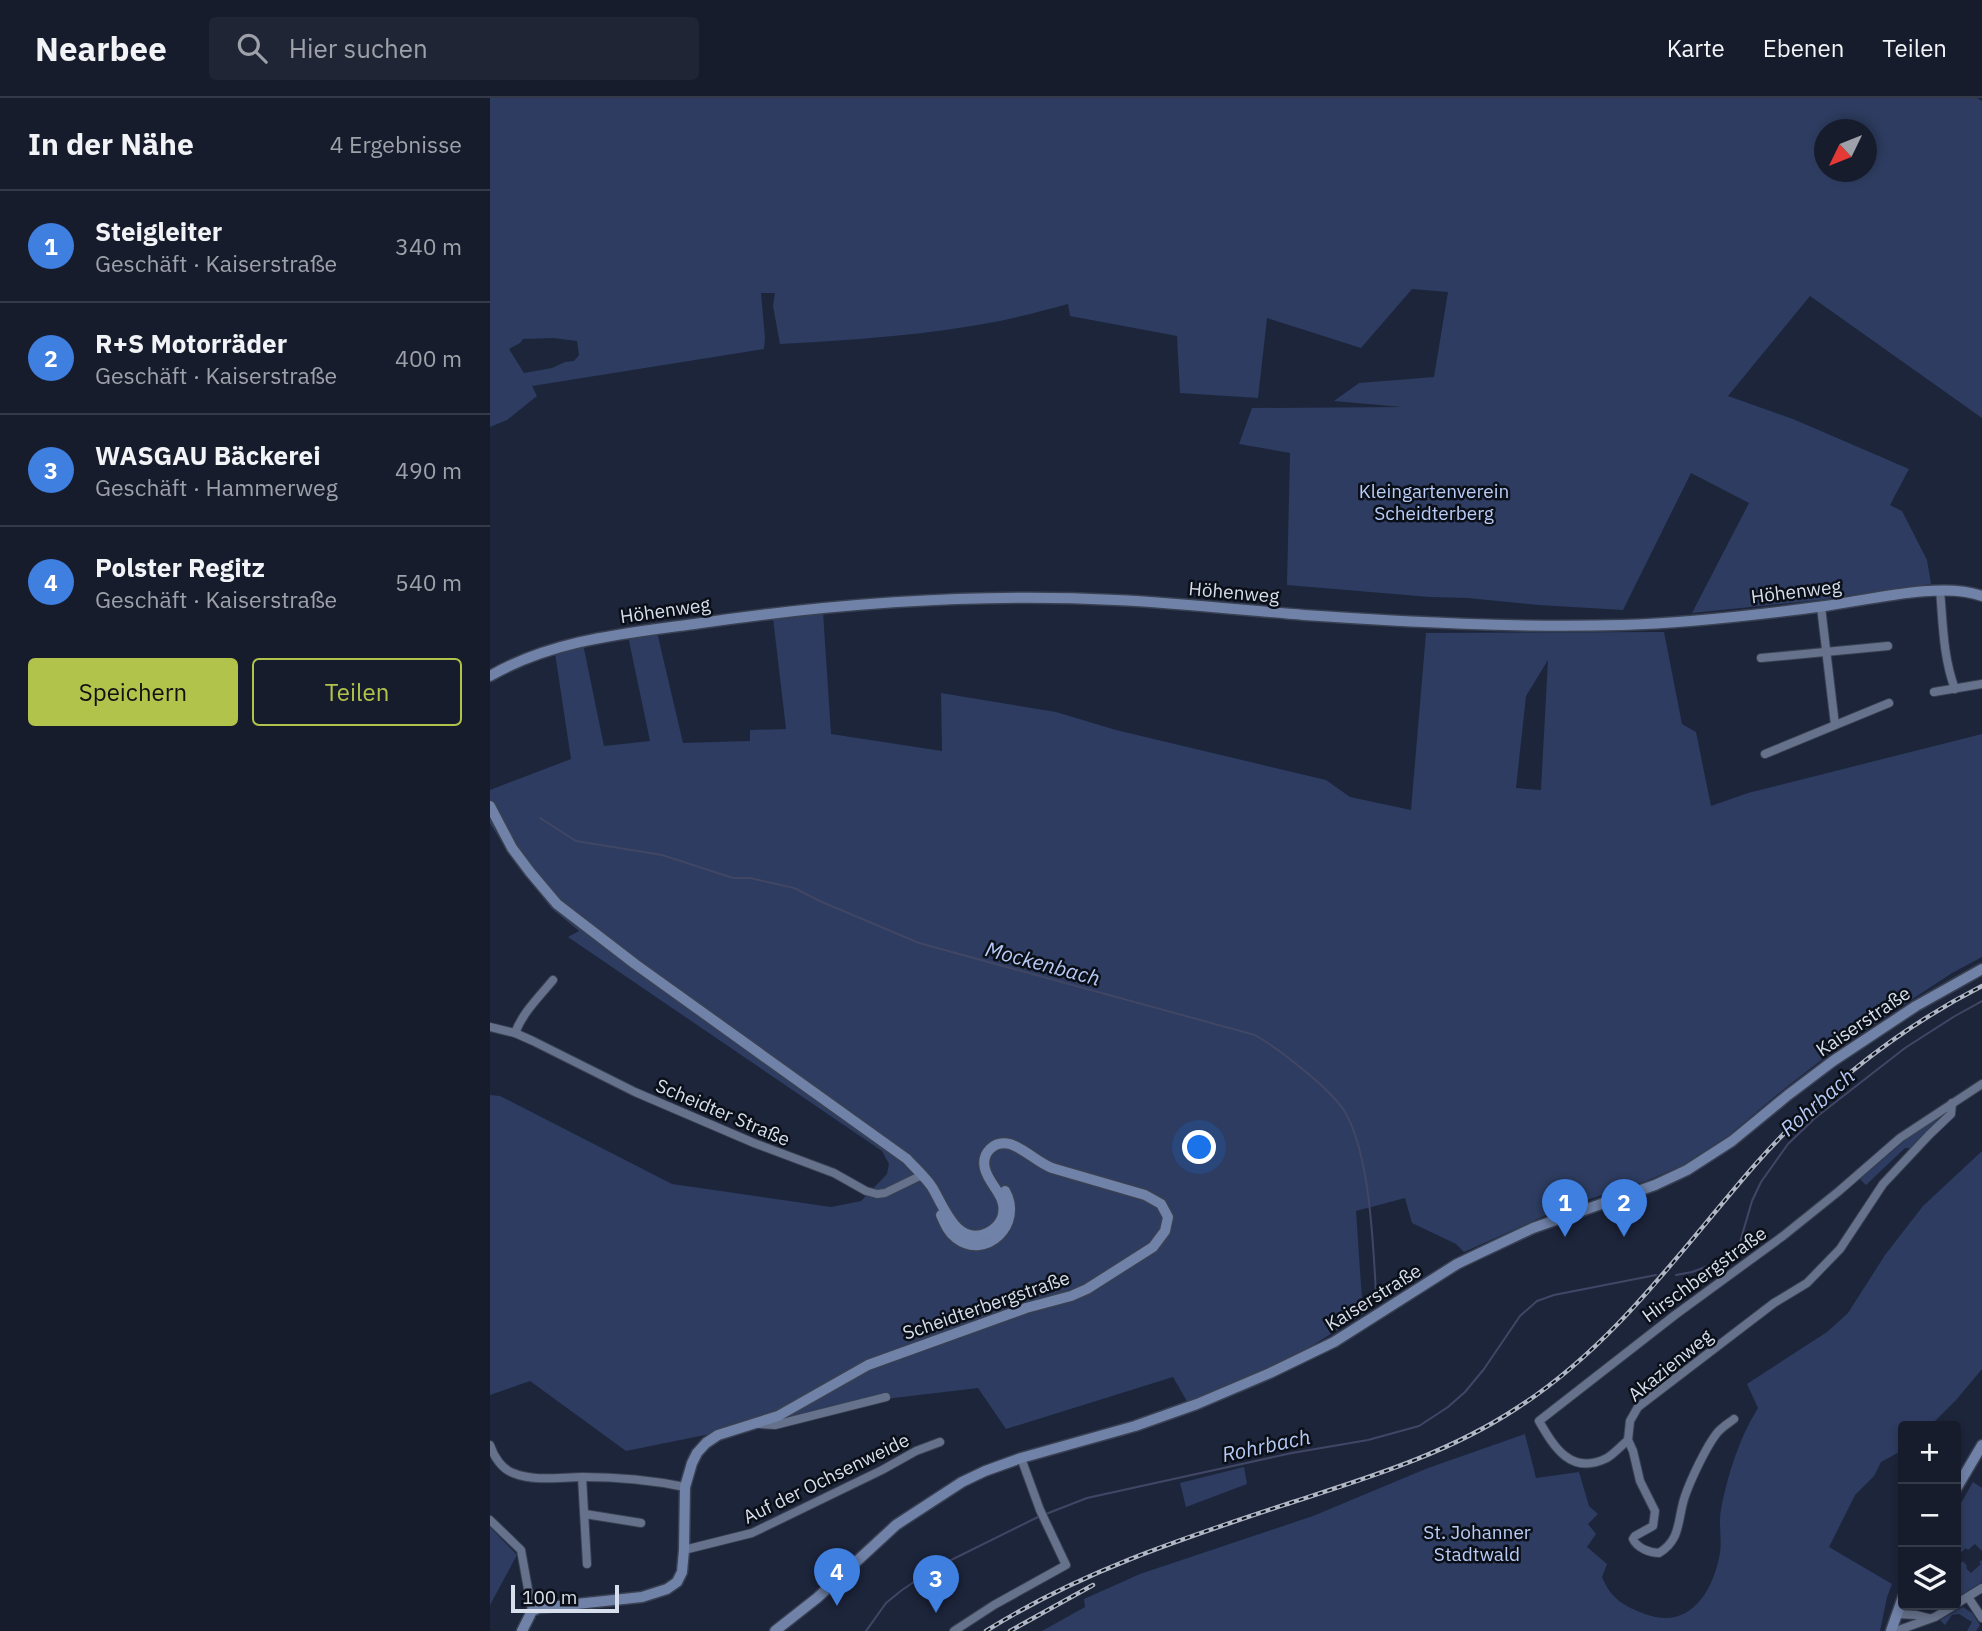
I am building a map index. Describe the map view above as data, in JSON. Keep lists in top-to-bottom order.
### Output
{
  "streets": {
    "street": [
      "Höhenweg",
      "Kaiserstraße",
      "Scheidter Straße",
      "Hirschbergstraße",
      "Scheidterbergstraße",
      "Akazienweg",
      "Auf der Ochsenweide"
    ]
  },
  "crossings": [
    ["Scheidter Straße", "Scheidterbergstraße"],
    ["Hirschbergstraße", "Akazienweg"],
    ["Scheidterbergstraße", "Auf der Ochsenweide"]
  ],
  "water": ["Mockenbach", "Rohrbach"],
  "parks": ["Kleingartenverein Scheidterberg", "St. Johanner Stadtwald"],
  "scale_bar": "100 m",
  "north": "bottom left",
  "page": {
    "header": "Nearbee",
    "search": "Hier suchen",
    "nav": ["Karte", "Ebenen", "Teilen"],
    "heading": ["In der Nähe", "4 Ergebnisse"],
    "list": [
      {
        "mark": "1",
        "name": "Steigleiter",
        "note": "Geschäft · Kaiserstraße",
        "value": "340 m"
      },
      {
        "mark": "2",
        "name": "R+S Motorräder",
        "note": "Geschäft · Kaiserstraße",
        "value": "400 m"
      },
      {
        "mark": "3",
        "name": "WASGAU Bäckerei",
        "note": "Geschäft · Hammerweg",
        "value": "490 m"
      },
      {
        "mark": "4",
        "name": "Polster Regitz",
        "note": "Geschäft · Kaiserstraße",
        "value": "540 m"
      }
    ],
    "buttons": ["Speichern", "Teilen"],
    "pins": [
      "1",
      "2",
      "4",
      "3"
    ],
    "map_buttons": ["+", "−"],
    "scale": "100 m"
  }
}
